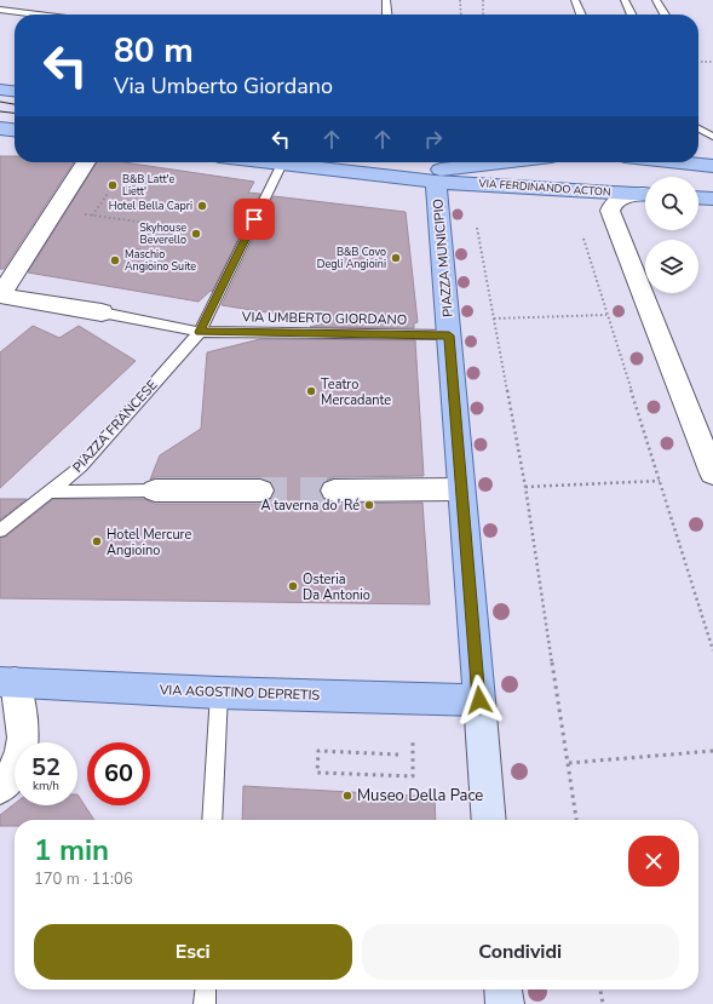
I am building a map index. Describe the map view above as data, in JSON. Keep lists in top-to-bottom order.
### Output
{
  "streets": {
    "main road": ["VIA FERDINANDO ACTON", "PIAZZA MUNICIPIO", "VIA AGOSTINO DEPRETIS"],
    "lane": ["VIA UMBERTO GIORDANO", "PIAZZA FRANCESE"]
  },
  "crossings": [
    ["VIA FERDINANDO ACTON", "PIAZZA MUNICIPIO"],
    ["PIAZZA MUNICIPIO", "VIA UMBERTO GIORDANO"],
    ["PIAZZA MUNICIPIO", "VIA AGOSTINO DEPRETIS"],
    ["VIA UMBERTO GIORDANO", "PIAZZA FRANCESE"]
  ],
  "places": [
    "B&B Latt'e Liett'",
    "Hotel Bella Capri",
    "Skyhouse Beverello",
    "B&B Covo Degli Angioini",
    "Maschio Angioino Suite",
    "Teatro Mercadante",
    "A taverna do' Ré",
    "Hotel Mercure Angioino",
    "Osteria Da Antonio",
    "Museo Della Pace"
  ],
  "page": {
    "turn": ["80 m", "Via Umberto Giordano"],
    "speed": "52 km/h",
    "limit": "60",
    "heading": ["1 min", "170 m · 11:06"],
    "buttons": ["Esci", "Condividi"]
  }
}
